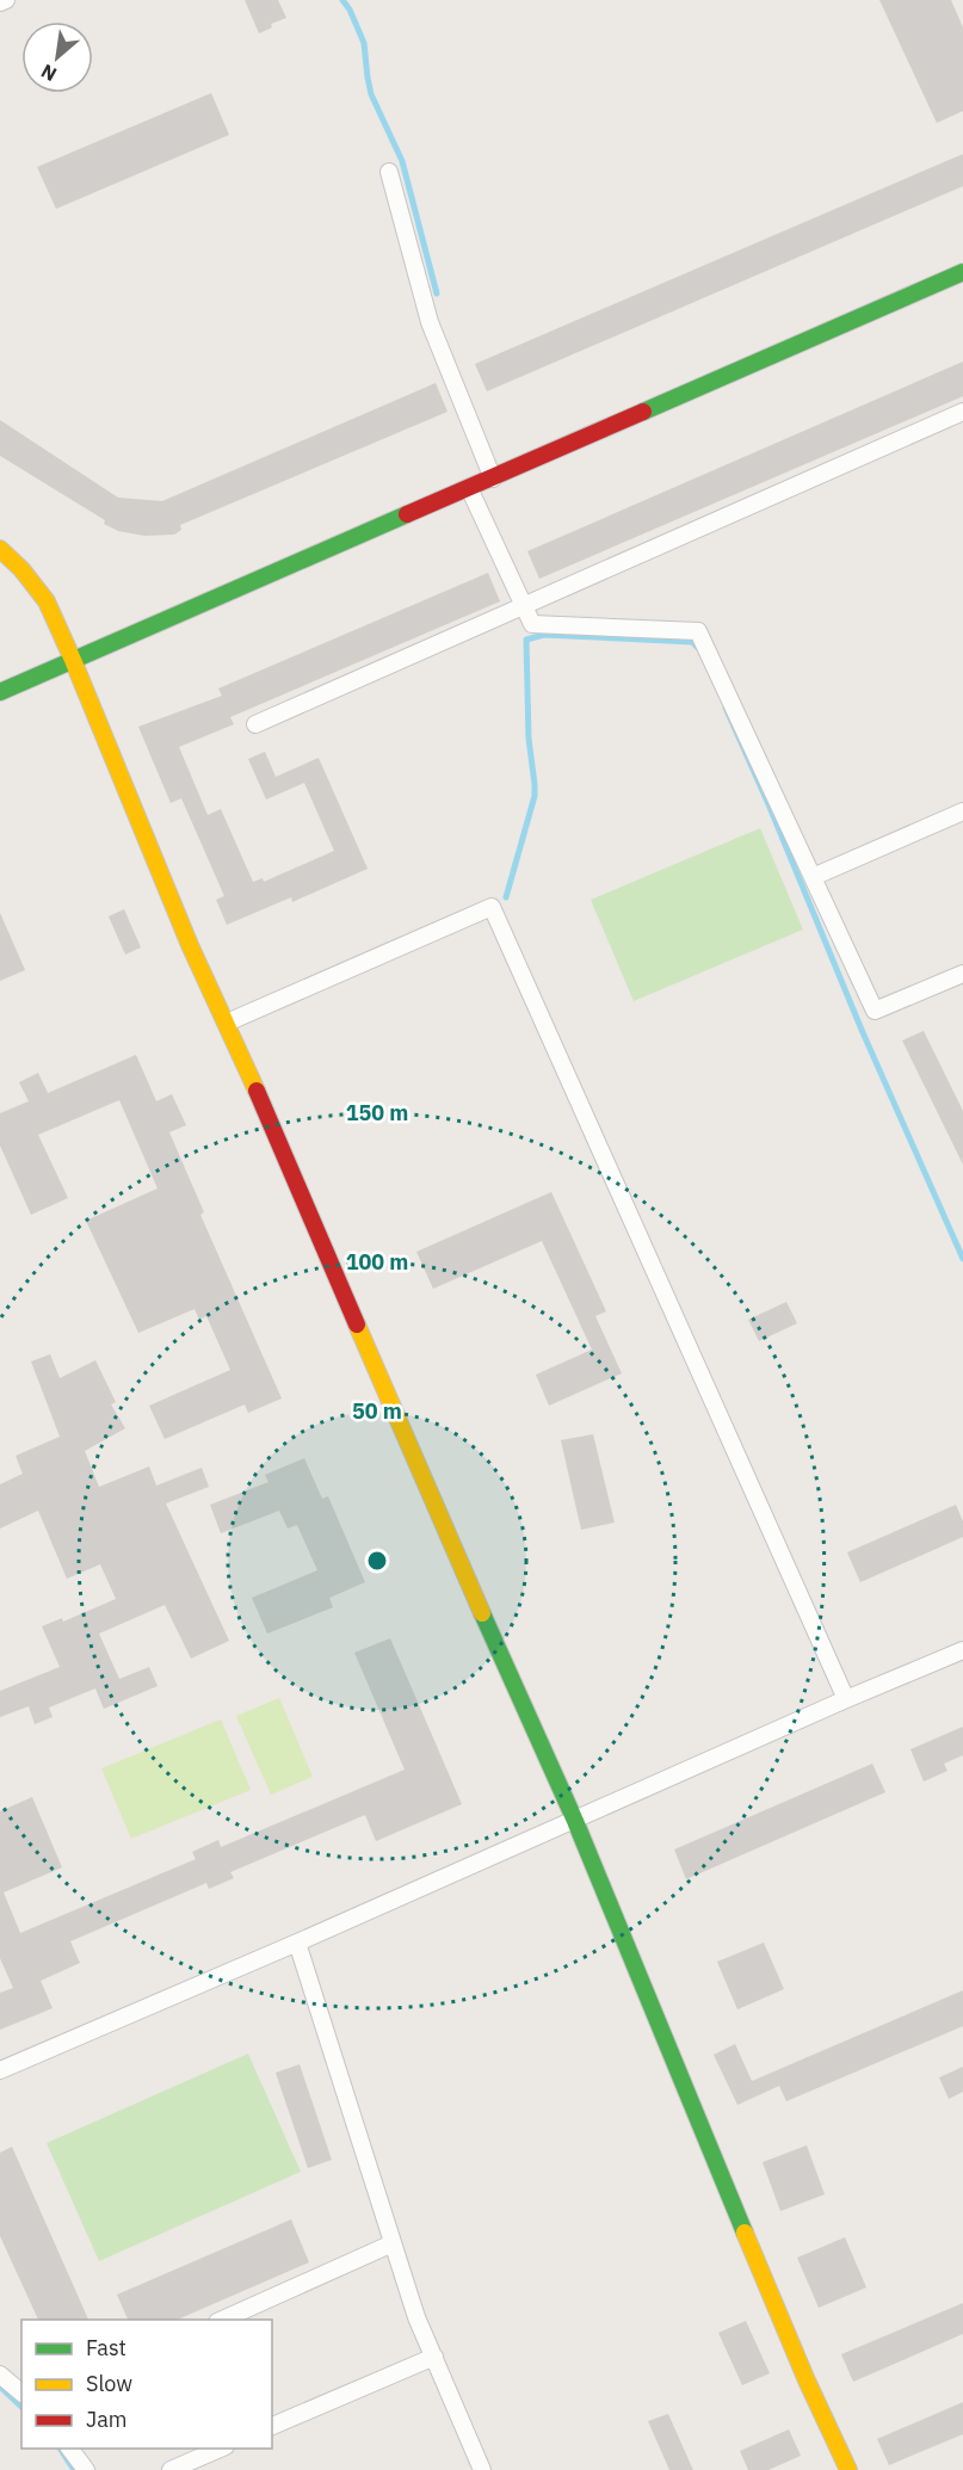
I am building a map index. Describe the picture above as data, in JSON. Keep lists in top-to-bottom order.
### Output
{
  "legend": ["Fast", "Slow", "Jam"],
  "north": "bottom left",
  "rings": ["150 m", "100 m", "50 m"]
}
